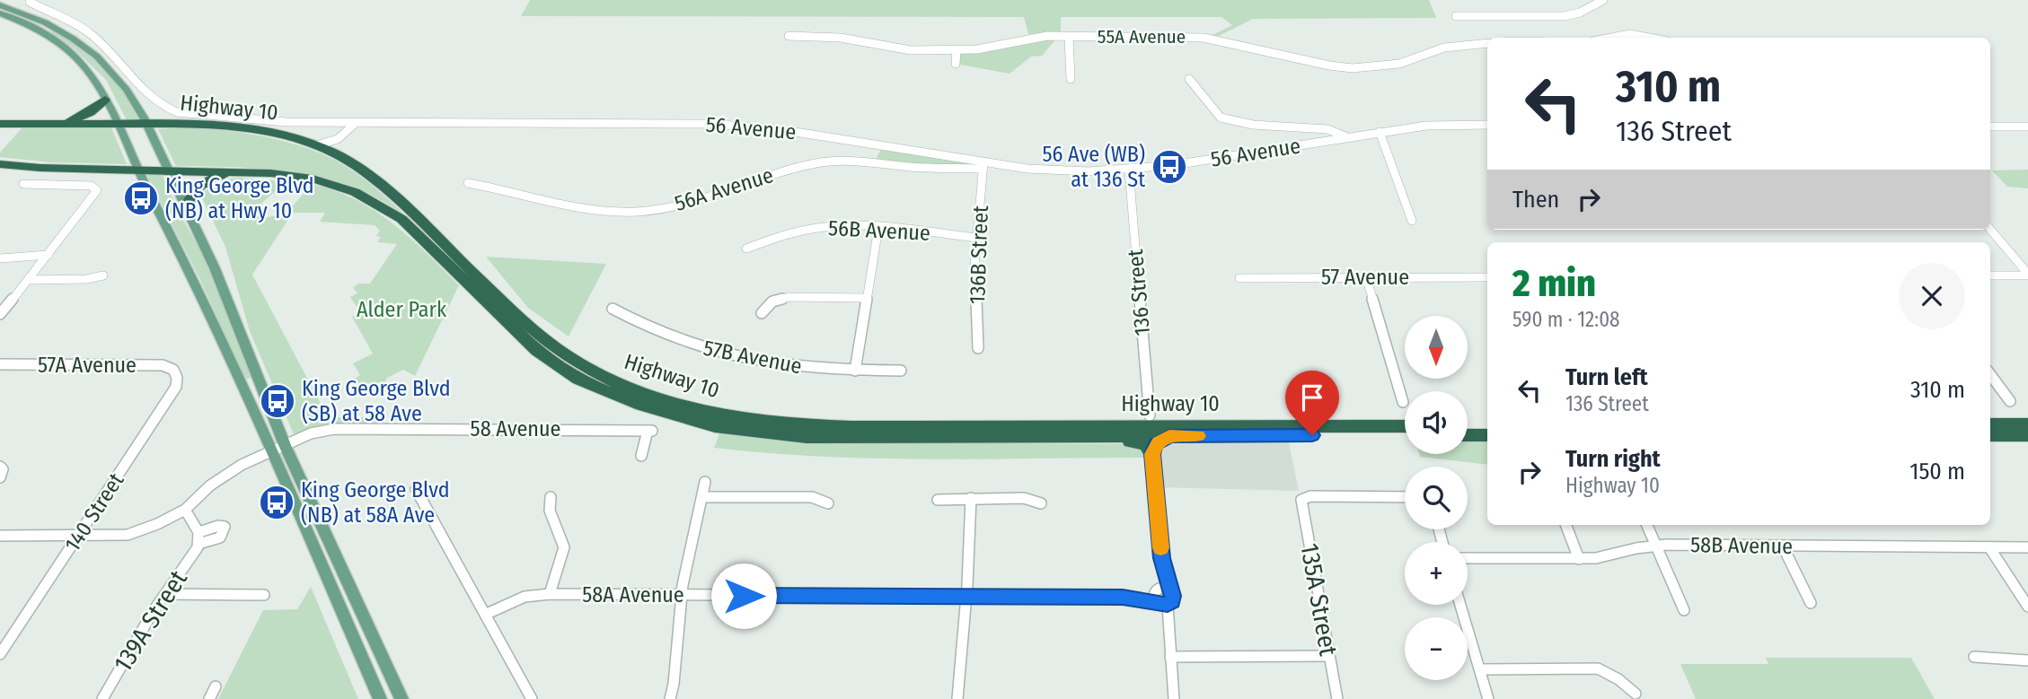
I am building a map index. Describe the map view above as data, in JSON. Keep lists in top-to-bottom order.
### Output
{
  "streets": {
    "highway": ["Highway 10"],
    "street": [
      "55A Avenue",
      "56 Avenue",
      "56A Avenue",
      "56B Avenue",
      "136B Street",
      "57 Avenue",
      "136 Street",
      "57B Avenue",
      "57A Avenue",
      "58 Avenue",
      "140 Street",
      "58B Avenue",
      "58A Avenue",
      "135A Street",
      "139A Street"
    ]
  },
  "crossings": [
    ["56 Avenue", "56A Avenue"],
    ["56 Avenue", "136B Street"],
    ["56 Avenue", "136 Street"],
    ["56A Avenue", "136B Street"],
    ["56B Avenue", "136B Street"],
    ["57A Avenue", "140 Street"]
  ],
  "parks": ["Alder Park"],
  "places": {
    "bus stop": [
      "56 Ave (WB) at 136 St",
      "King George Blvd (NB) at Hwy 10",
      "King George Blvd (SB) at 58 Ave",
      "King George Blvd (NB) at 58A Ave"
    ]
  },
  "north": "bottom",
  "page": {
    "turn": ["310 m", "136 Street"],
    "then": "Then",
    "heading": ["2 min", "590 m · 12:08"],
    "map_buttons": ["+", "−"],
    "list": [
      {
        "name": "Turn left",
        "note": "136 Street",
        "value": "310 m"
      },
      {
        "name": "Turn right",
        "note": "Highway 10",
        "value": "150 m"
      }
    ]
  }
}
